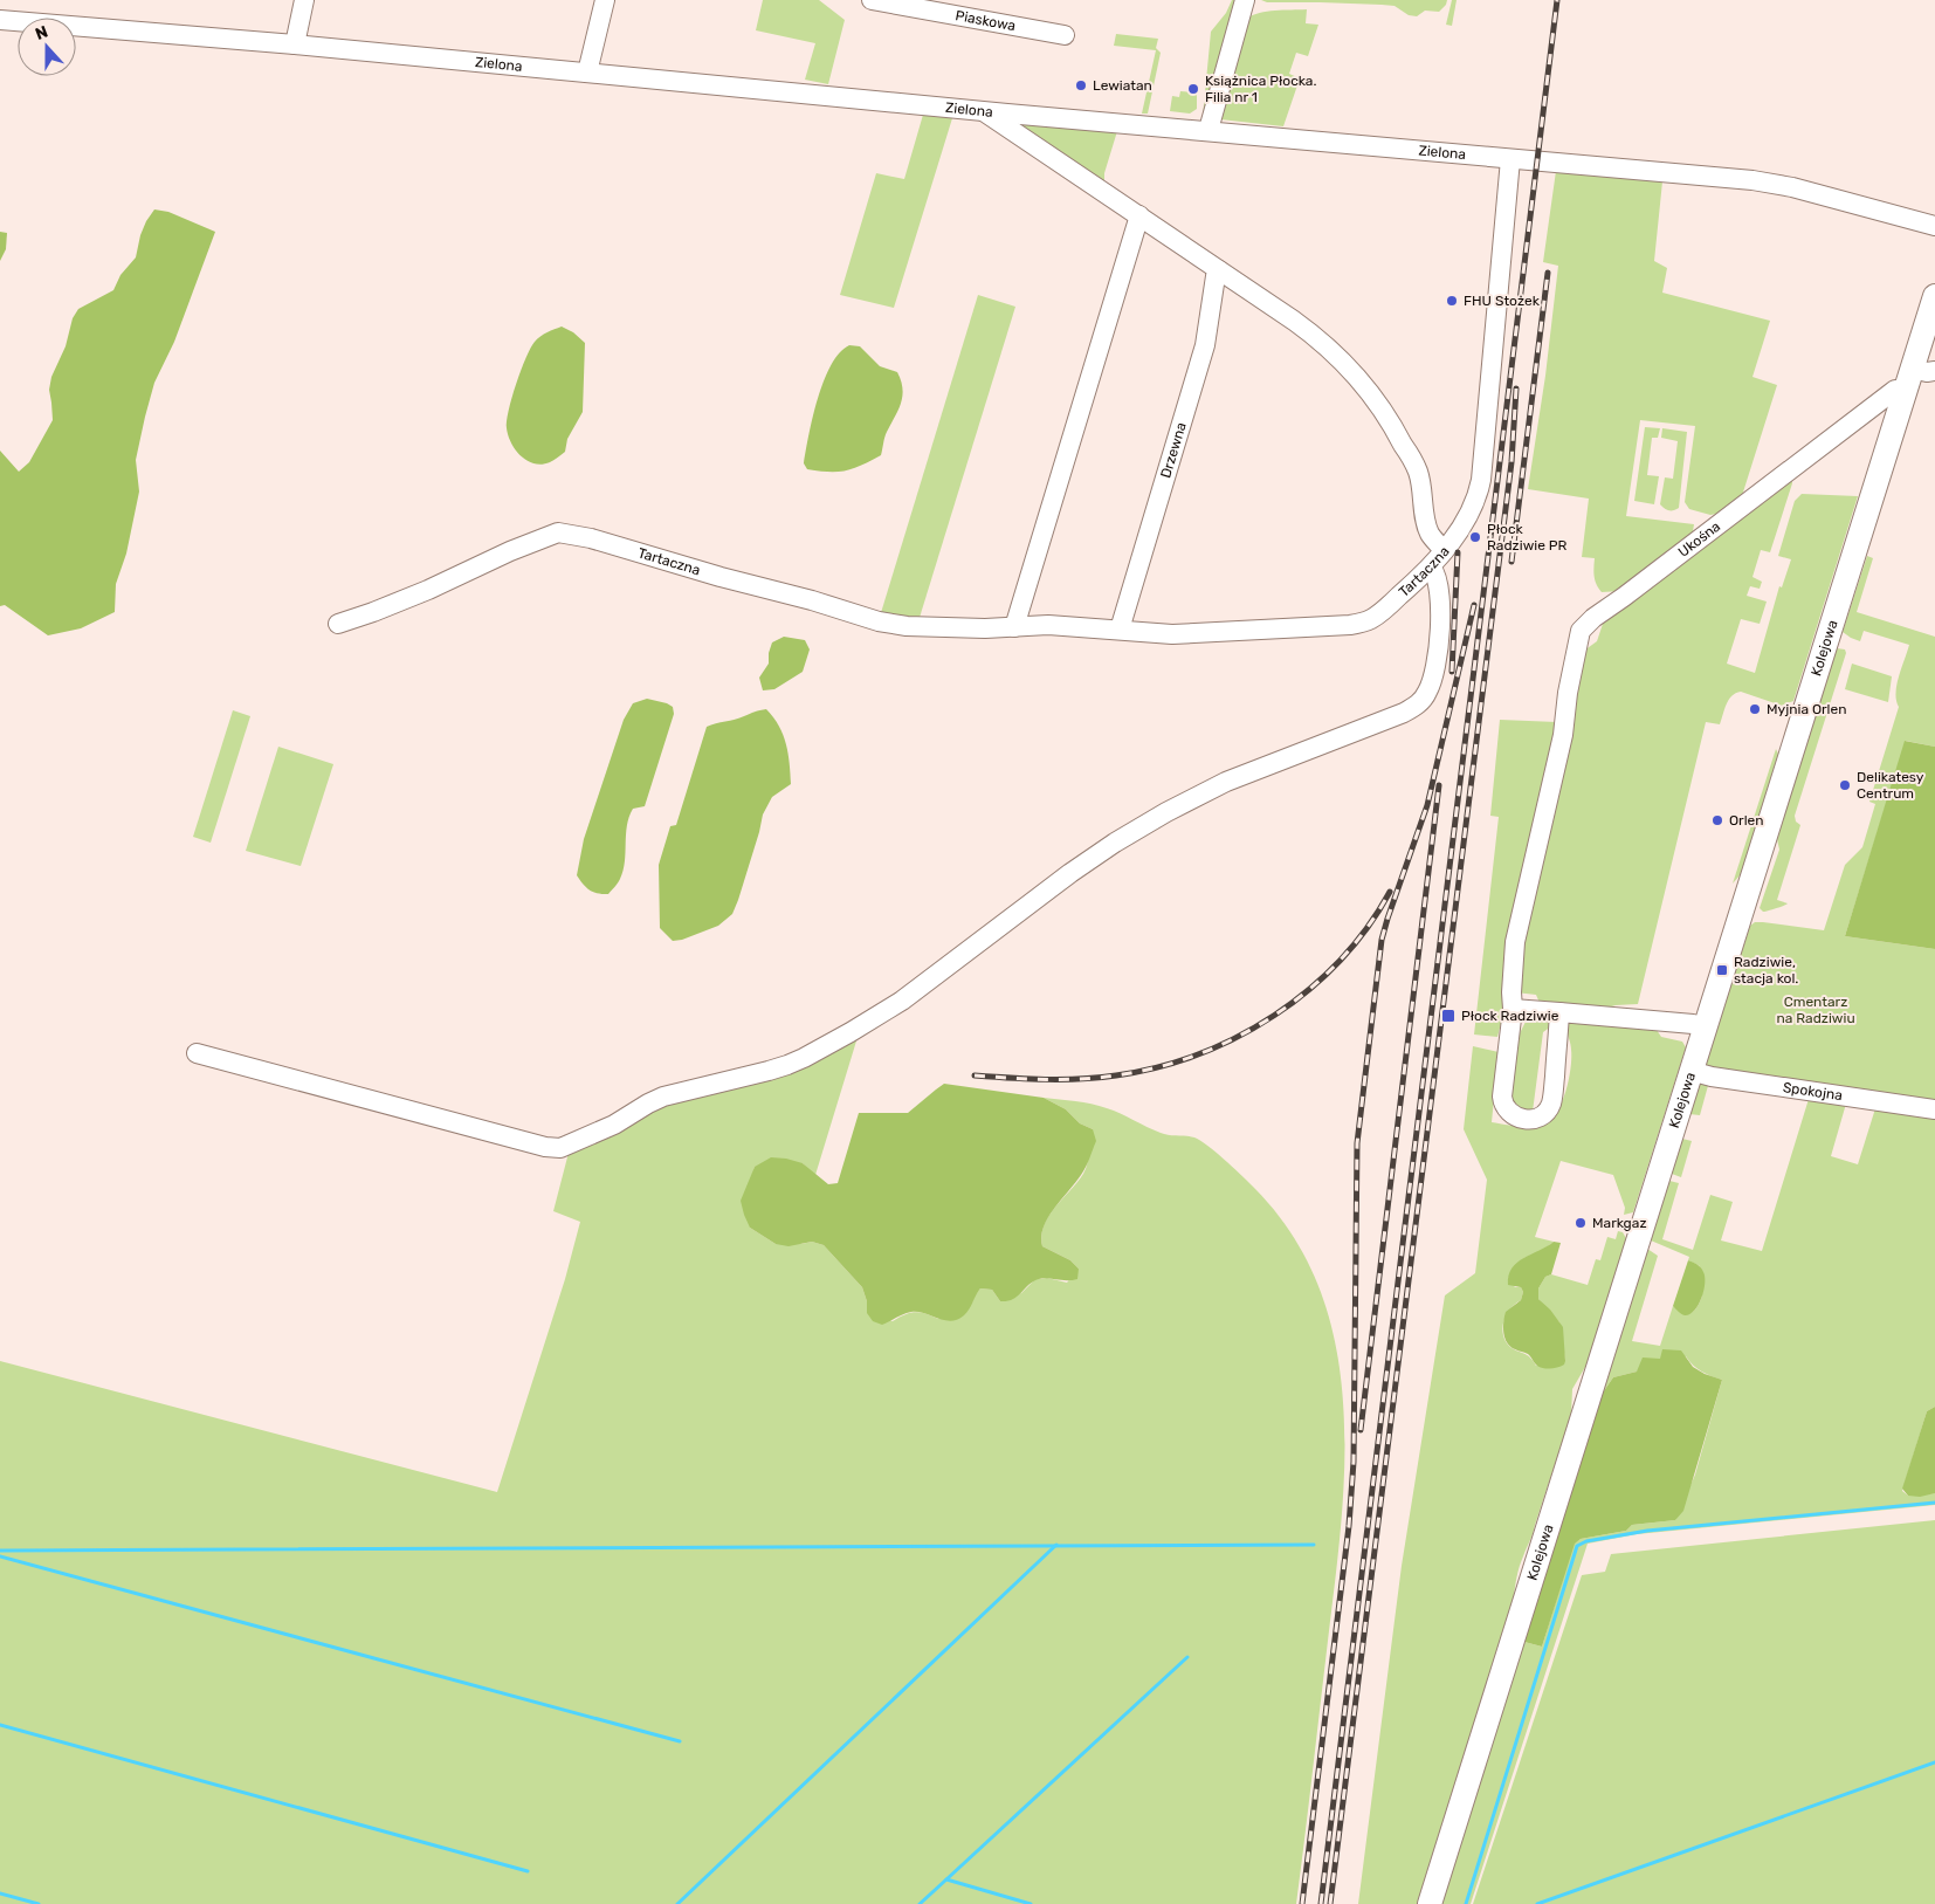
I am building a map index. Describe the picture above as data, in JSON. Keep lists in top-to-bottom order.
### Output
{
  "streets": {
    "main road": ["Kolejowa"],
    "street": [
      "Piaskowa",
      "Zielona",
      "Drzewna",
      "Ukośna",
      "Tartaczna",
      "Spokojna"
    ]
  },
  "crossings": [
    ["Zielona", "Tartaczna"],
    ["Drzewna", "Tartaczna"],
    ["Ukośna", "Kolejowa"],
    ["Kolejowa", "Spokojna"]
  ],
  "parks": ["Cmentarz na Radziwiu"],
  "places": {
    "other": [
      "Lewiatan",
      "Książnica Płocka. Filia nr 1",
      "FHU Stożek",
      "Płock Radziwie PR",
      "Myjnia Orlen",
      "Delikatesy Centrum",
      "Orlen",
      "Markgaz"
    ],
    "transit": ["Radziwie, stacja kol.", "Płock Radziwie"]
  },
  "north": "top"
}
